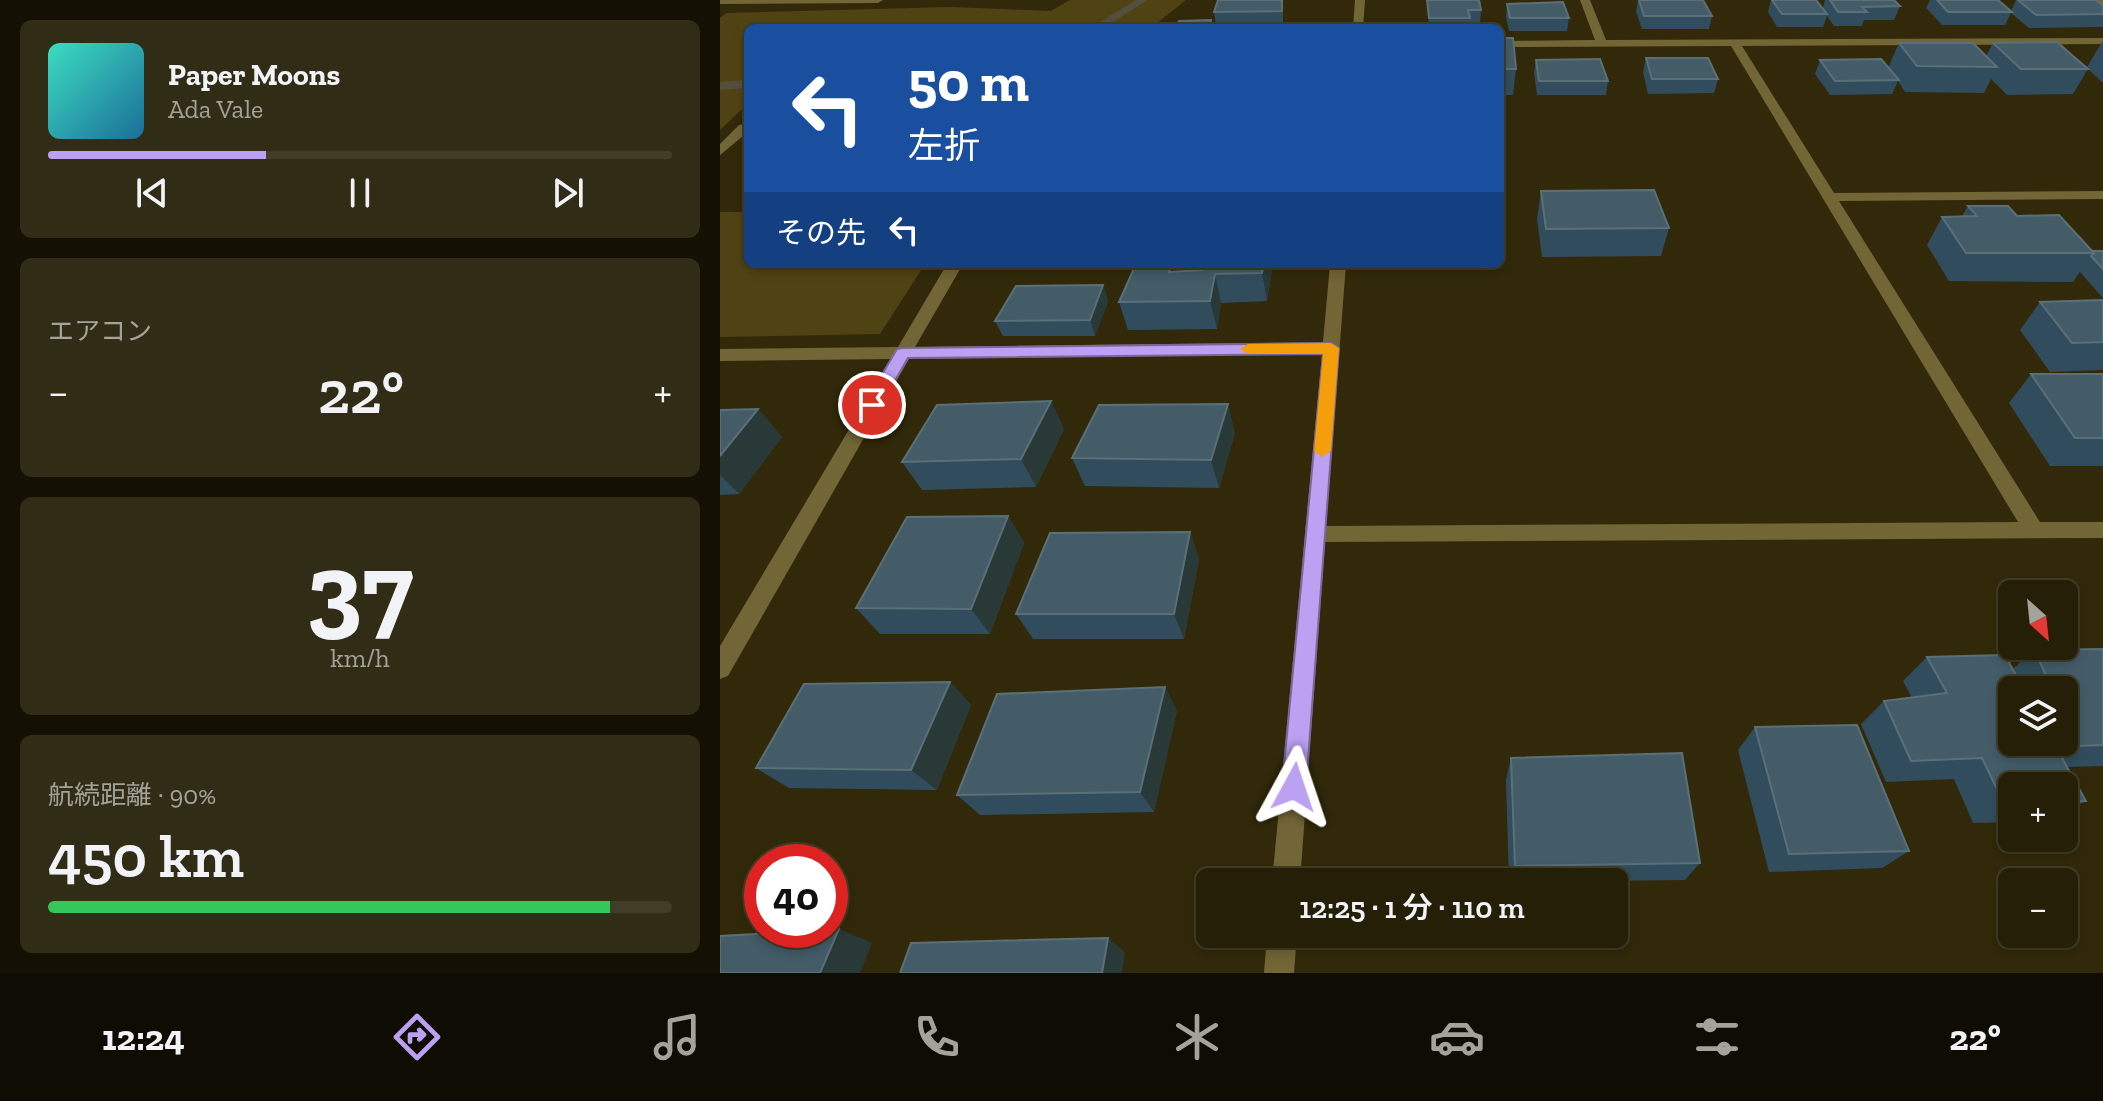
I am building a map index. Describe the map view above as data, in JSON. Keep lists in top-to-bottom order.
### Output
{
  "north": "bottom right",
  "page": {
    "turn": ["50 m", "左折"],
    "song": ["Paper Moons", "Ada Vale"],
    "then": "その先",
    "tile": [
      "エアコン",
      ["37", "km/h"],
      ["航続距離 · 90%", "450 km"]
    ],
    "heat": ["−", "22°", "+"],
    "map_buttons": ["+", "−"],
    "limit": "40",
    "trip": "12:25 · 1 分 · 110 m",
    "tabs": ["12:24", "22°"]
  }
}
